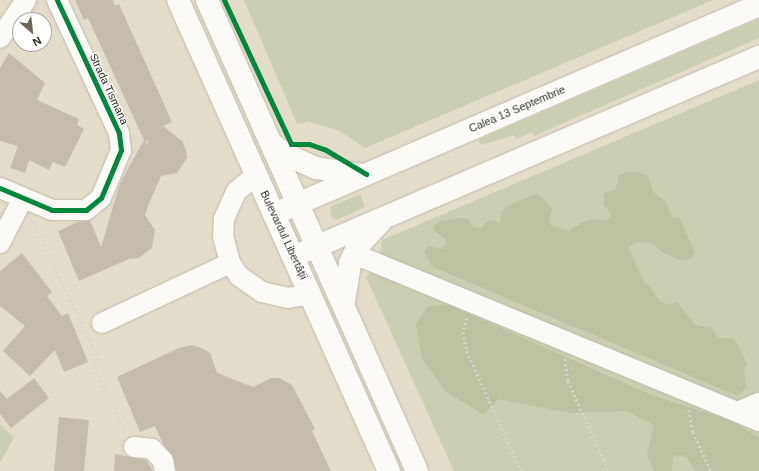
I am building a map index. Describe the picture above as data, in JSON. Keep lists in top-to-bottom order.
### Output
{
  "streets": {
    "main road": ["Calea 13 Septembrie", "Bulevardul Libertății"],
    "street": ["Strada Tismana"]
  },
  "crossings": [
    ["Calea 13 Septembrie", "Bulevardul Libertății"]
  ],
  "north": "bottom right"
}
